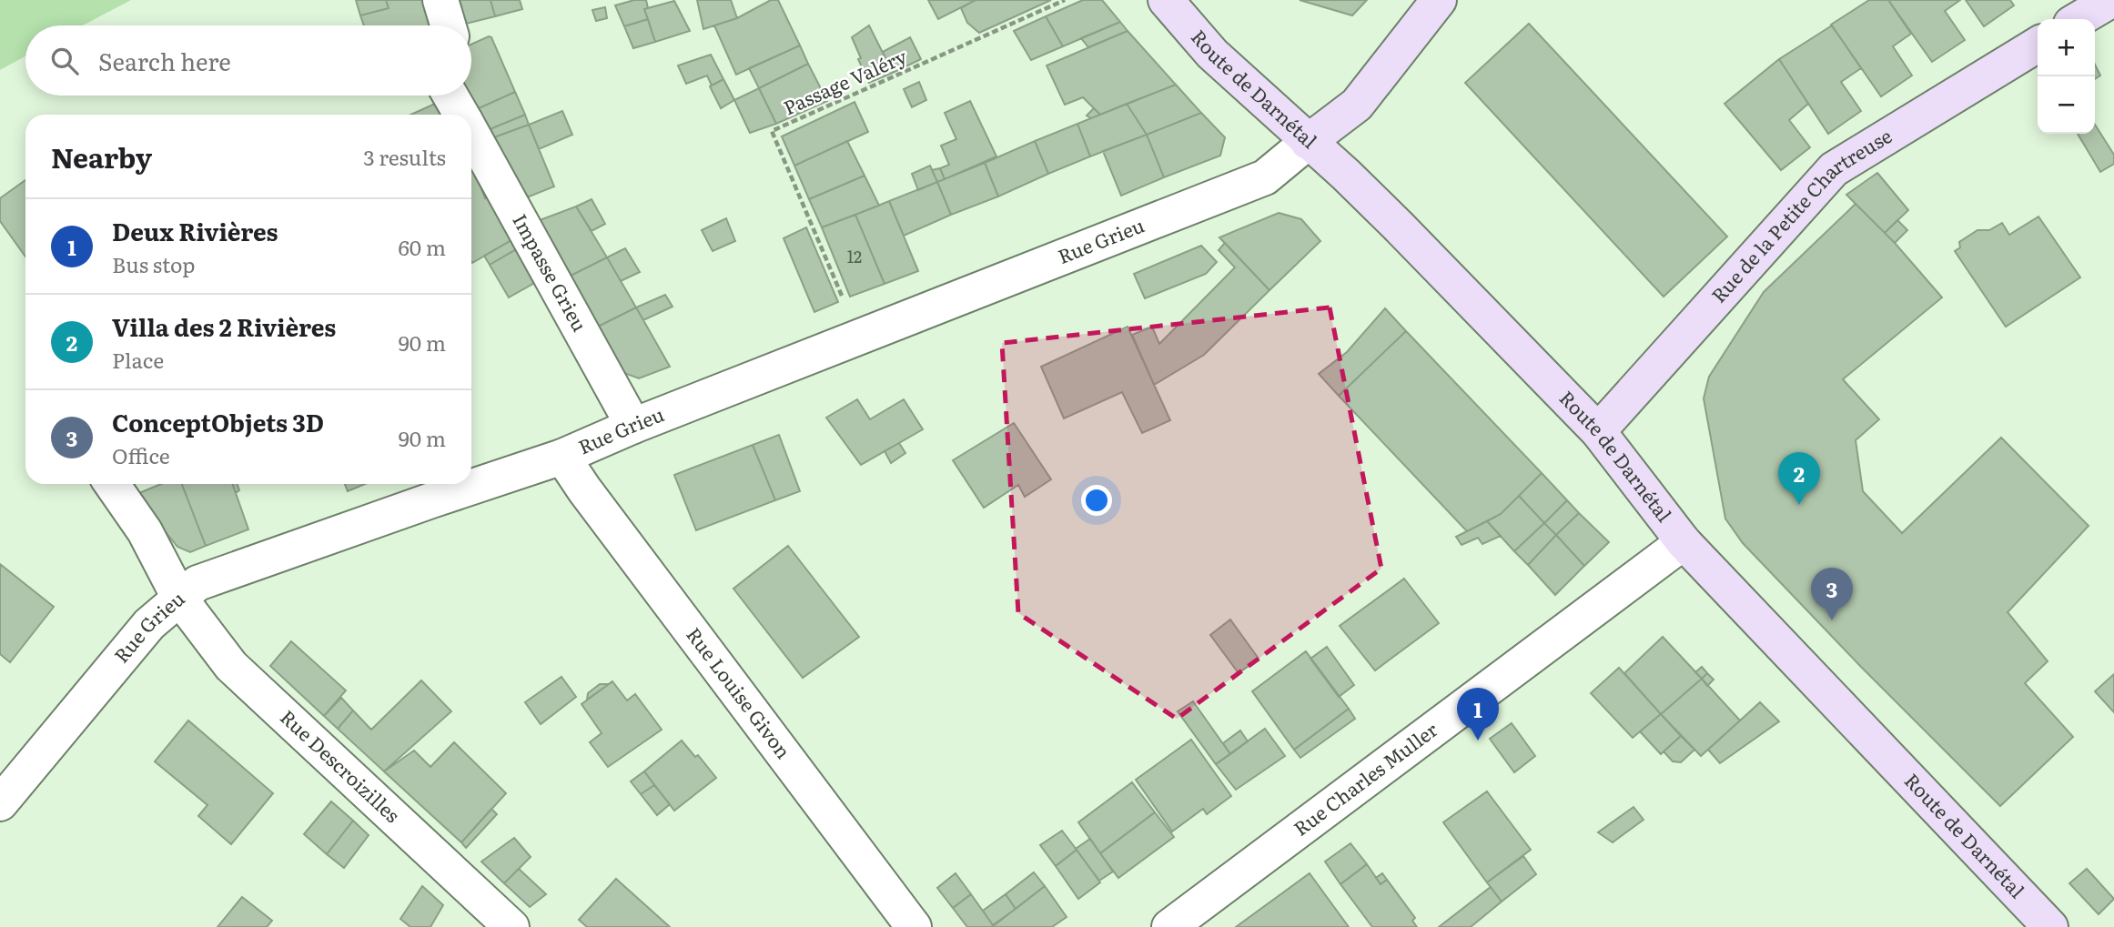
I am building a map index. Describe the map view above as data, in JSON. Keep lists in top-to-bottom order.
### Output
{
  "streets": {
    "street": [
      "Route de Darnétal",
      "Rue de la Petite Chartreuse",
      "Rue Grieu",
      "Impasse Grieu",
      "Rue Louise Givon",
      "Rue Descroizilles",
      "Rue Charles Muller"
    ],
    "path": ["Passage Valéry"]
  },
  "crossings": [
    ["Passage Valéry", "Rue Grieu"],
    ["Route de Darnétal", "Rue de la Petite Chartreuse"],
    ["Route de Darnétal", "Rue Grieu"],
    ["Route de Darnétal", "Rue Charles Muller"],
    ["Rue Grieu", "Impasse Grieu"],
    ["Rue Grieu", "Rue Louise Givon"],
    ["Rue Grieu", "Rue Descroizilles"]
  ],
  "house_numbers": ["12"],
  "page": {
    "map_buttons": ["+", "−"],
    "search": "Search here",
    "heading": ["Nearby", "3 results"],
    "list": [
      {
        "mark": "1",
        "name": "Deux Rivières",
        "note": "Bus stop",
        "value": "60 m"
      },
      {
        "mark": "2",
        "name": "Villa des 2 Rivières",
        "note": "Place",
        "value": "90 m"
      },
      {
        "mark": "3",
        "name": "ConceptObjets 3D",
        "note": "Office",
        "value": "90 m"
      }
    ],
    "pins": ["2", "3", "1"]
  }
}
